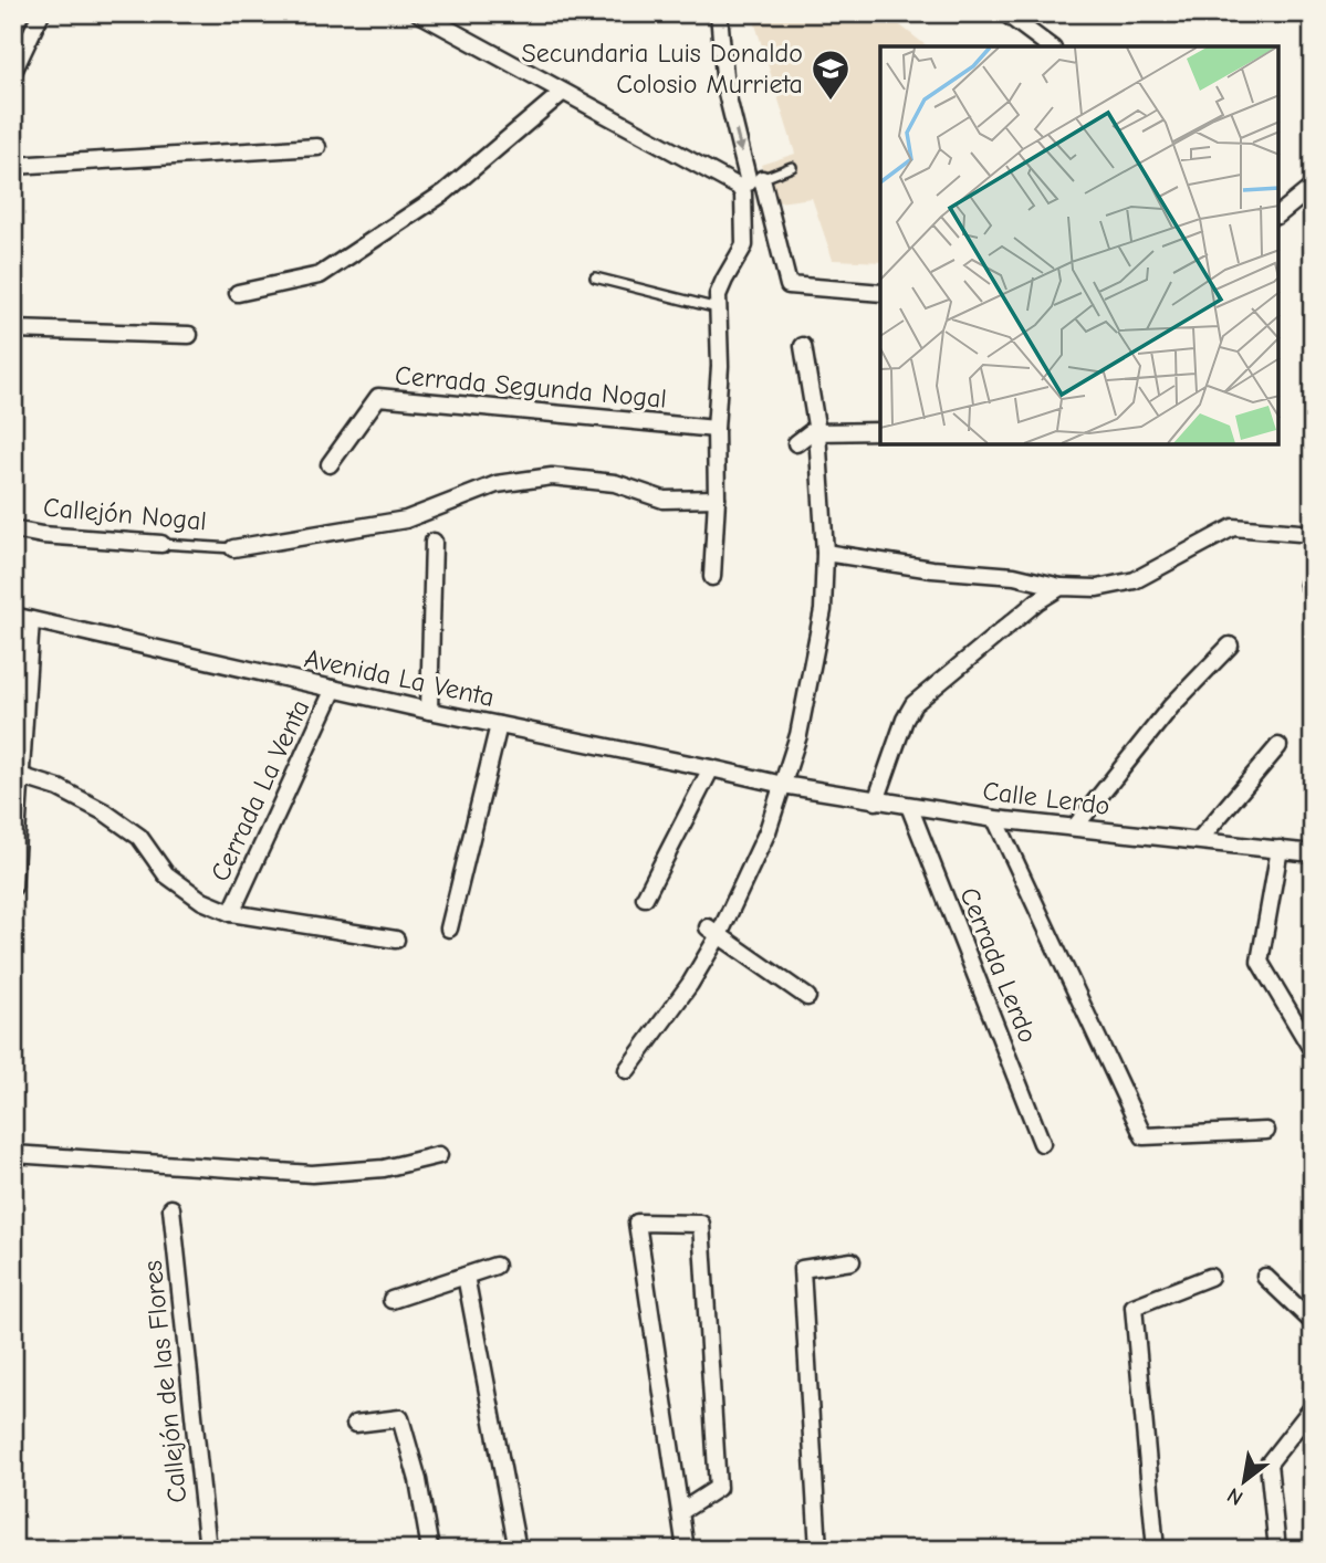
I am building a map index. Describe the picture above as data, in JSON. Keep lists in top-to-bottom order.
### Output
{
  "streets": {
    "street": [
      "Cerrada Segunda Nogal",
      "Callejón Nogal",
      "Avenida La Venta",
      "Cerrada La Venta",
      "Calle Lerdo",
      "Cerrada Lerdo",
      "Callejón de las Flores"
    ]
  },
  "crossings": [
    ["Avenida La Venta", "Cerrada La Venta"],
    ["Avenida La Venta", "Calle Lerdo"],
    ["Calle Lerdo", "Cerrada Lerdo"]
  ],
  "places": {
    "school or university": ["Secundaria Luis Donaldo Colosio Murrieta"]
  },
  "north": "bottom left"
}
